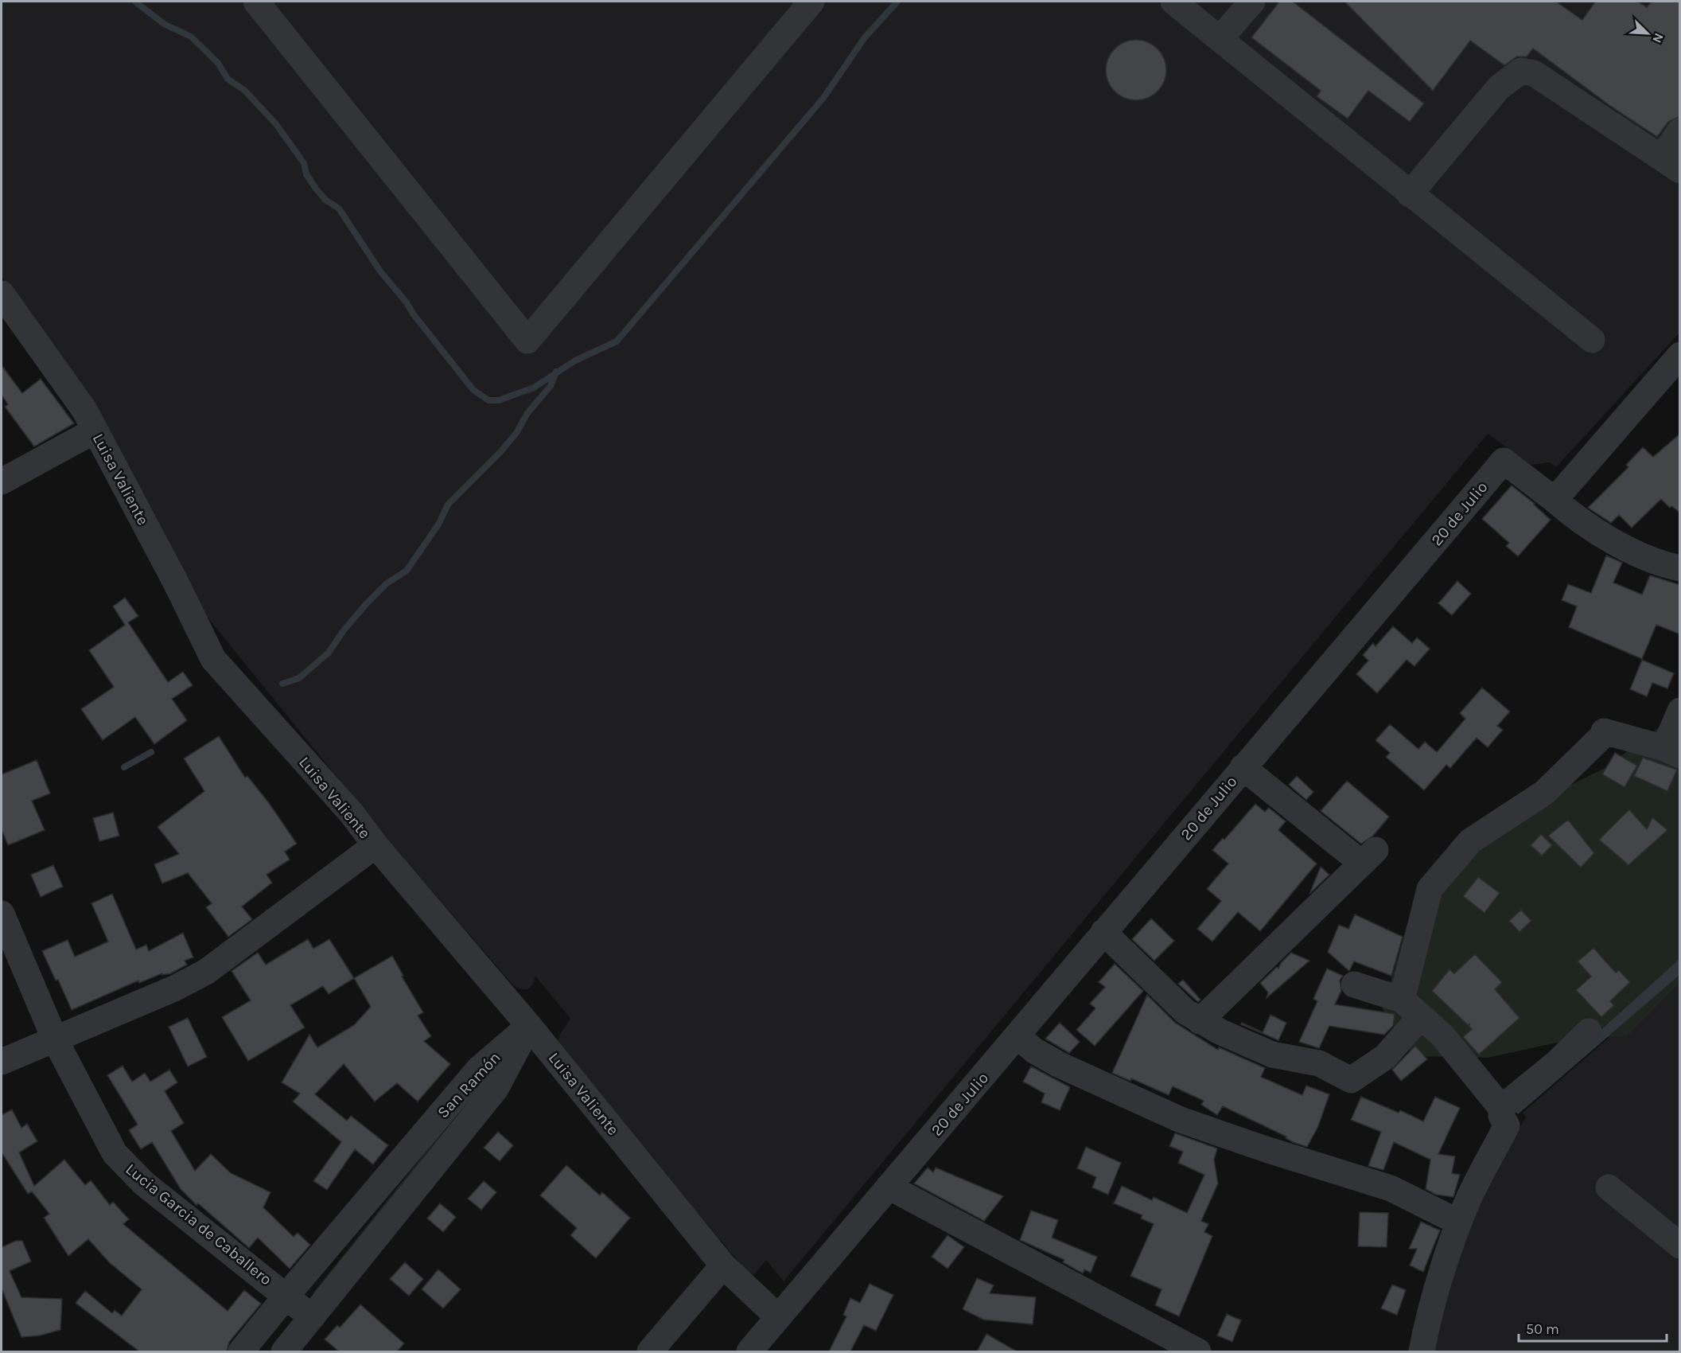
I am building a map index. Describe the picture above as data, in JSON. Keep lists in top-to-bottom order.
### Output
{
  "streets": {
    "street": [
      "Luisa Valiente",
      "20 de Julio",
      "San Ramón",
      "Lucia Garcia de Caballero"
    ]
  },
  "crossings": [
    ["Luisa Valiente", "20 de Julio"],
    ["Luisa Valiente", "San Ramón"],
    ["San Ramón", "Lucia Garcia de Caballero"]
  ],
  "scale_bar": "50 m",
  "north": "bottom right"
}
